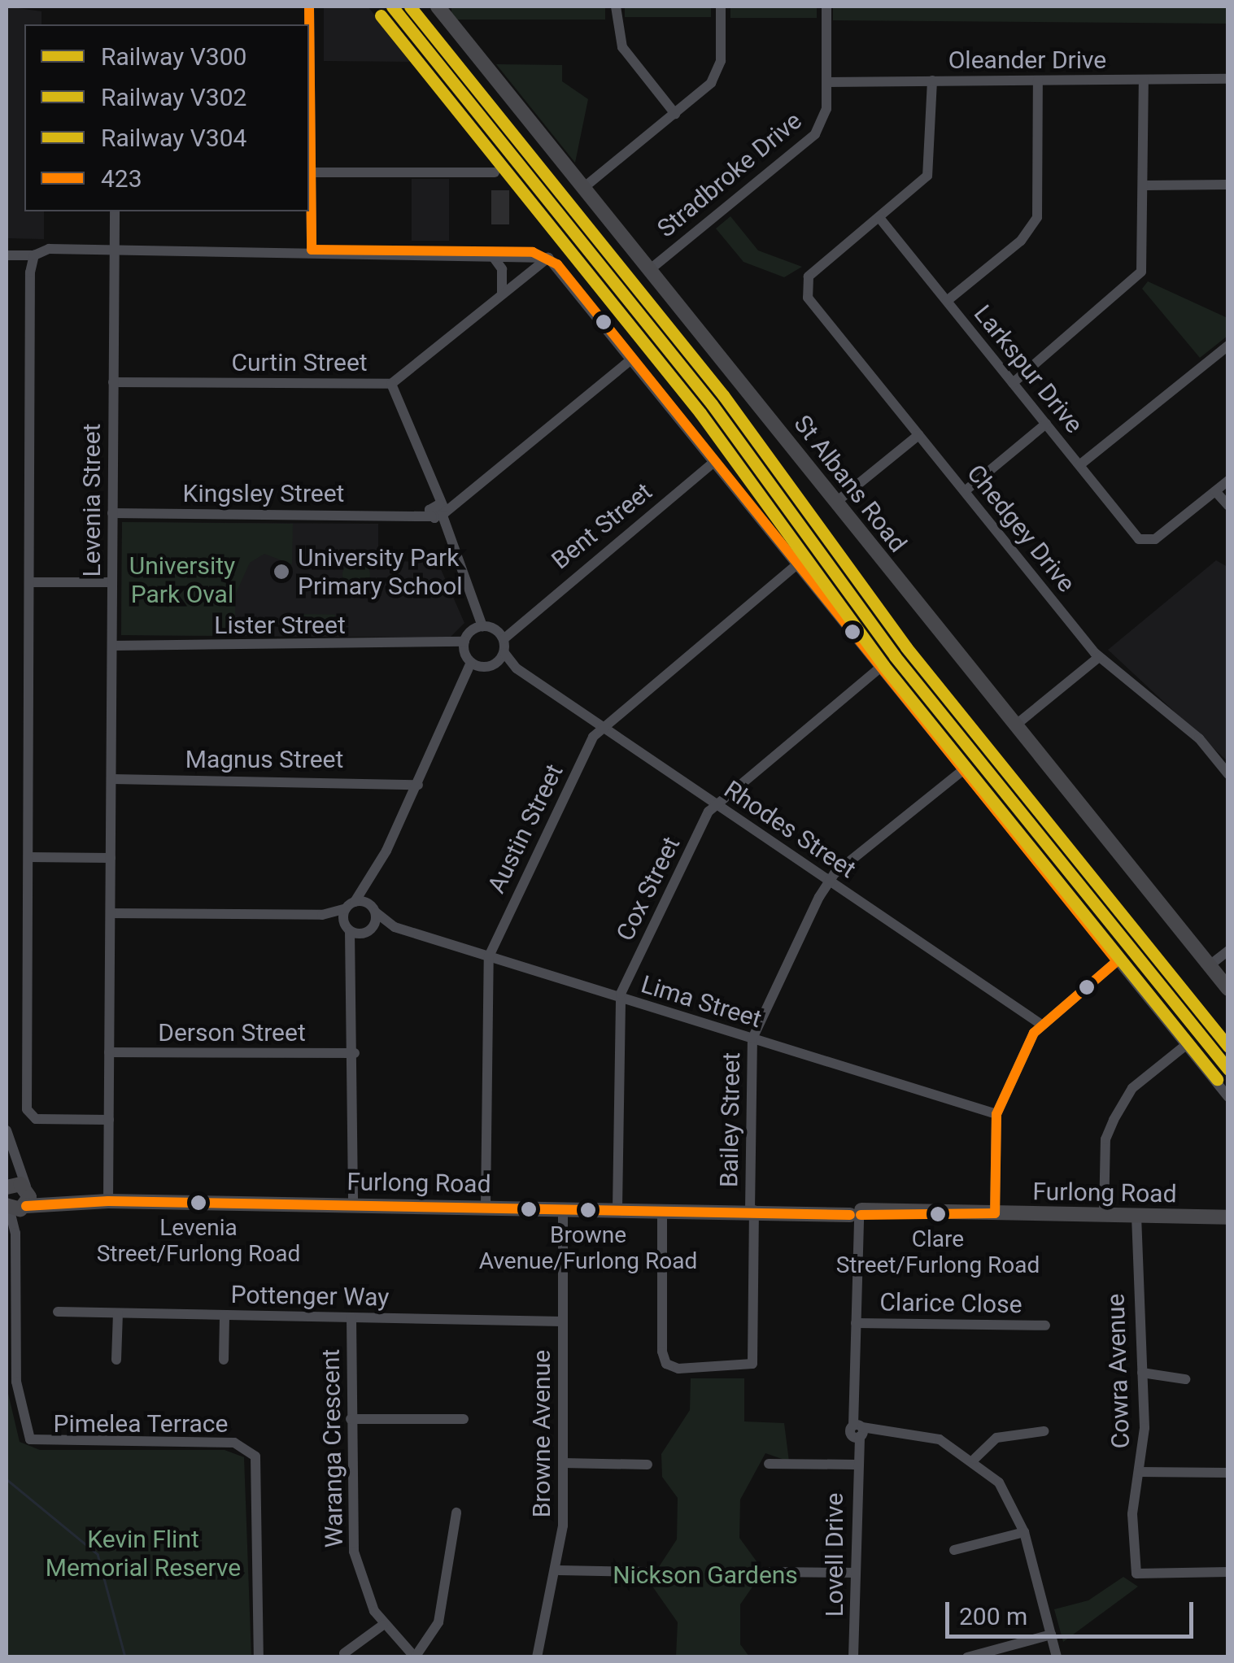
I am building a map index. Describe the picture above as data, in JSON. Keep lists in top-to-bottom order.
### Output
{
  "streets": {
    "main road": ["St Albans Road", "Furlong Road"],
    "street": [
      "Oleander Drive",
      "Stradbroke Drive",
      "Curtin Street",
      "Larkspur Drive",
      "Kingsley Street",
      "Levenia Street",
      "Bent Street",
      "Chedgey Drive",
      "Lister Street",
      "Magnus Street",
      "Austin Street",
      "Rhodes Street",
      "Cox Street",
      "Lima Street",
      "Derson Street",
      "Bailey Street",
      "Pottenger Way",
      "Clarice Close",
      "Cowra Avenue",
      "Pimelea Terrace",
      "Browne Avenue",
      "Waranga Crescent",
      "Lovell Drive"
    ]
  },
  "crossings": [
    ["Oleander Drive", "Stradbroke Drive"],
    ["Stradbroke Drive", "St Albans Road"],
    ["Curtin Street", "Levenia Street"],
    ["Larkspur Drive", "Chedgey Drive"],
    ["Kingsley Street", "Levenia Street"],
    ["Levenia Street", "Lister Street"],
    ["Levenia Street", "Magnus Street"],
    ["Levenia Street", "Derson Street"],
    ["Levenia Street", "Furlong Road"],
    ["Bent Street", "Lister Street"],
    ["Bent Street", "Rhodes Street"],
    ["Lister Street", "Rhodes Street"],
    ["Austin Street", "Rhodes Street"],
    ["Austin Street", "Lima Street"],
    ["Austin Street", "Furlong Road"],
    ["Rhodes Street", "Cox Street"],
    ["Rhodes Street", "Bailey Street"],
    ["Cox Street", "Lima Street"],
    ["Cox Street", "Furlong Road"],
    ["Lima Street", "Bailey Street"],
    ["Bailey Street", "Furlong Road"],
    ["Furlong Road", "Cowra Avenue"],
    ["Furlong Road", "Pimelea Terrace"],
    ["Furlong Road", "Browne Avenue"],
    ["Furlong Road", "Lovell Drive"],
    ["Pottenger Way", "Browne Avenue"],
    ["Pottenger Way", "Waranga Crescent"],
    ["Clarice Close", "Lovell Drive"]
  ],
  "parks": ["University Park Oval", "Kevin Flint Memorial Reserve", "Nickson Gardens"],
  "places": [
    "University Park Primary School",
    "Levenia Street/Furlong Road",
    "Browne Avenue/Furlong Road",
    "Clare Street/Furlong Road"
  ],
  "lines": [
    "rail line V300",
    "rail line V304",
    "transit line 423",
    "rail line V302"
  ],
  "legend": [
    "Railway V300",
    "Railway V302",
    "Railway V304",
    "423"
  ],
  "scale_bar": "200 m"
}
